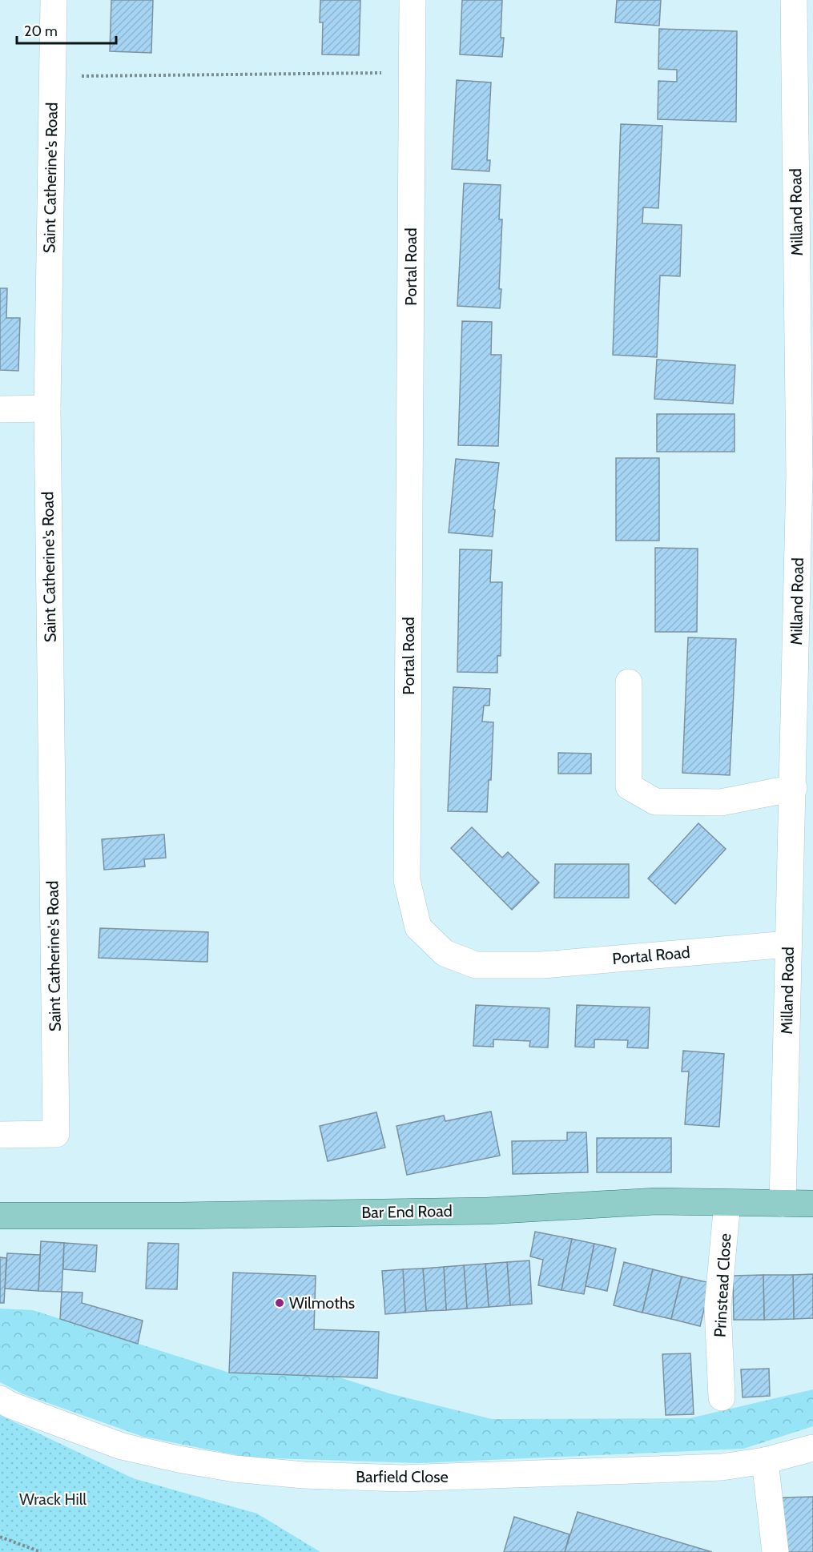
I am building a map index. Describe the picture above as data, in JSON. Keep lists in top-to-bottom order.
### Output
{
  "streets": {
    "main road": ["Bar End Road"],
    "street": [
      "Saint Catherine's Road",
      "Milland Road",
      "Portal Road",
      "Prinstead Close",
      "Barfield Close"
    ]
  },
  "crossings": [
    ["Milland Road", "Portal Road"],
    ["Milland Road", "Bar End Road"],
    ["Bar End Road", "Prinstead Close"]
  ],
  "parks": ["Wrack Hill"],
  "places": ["Wilmoths"],
  "scale_bar": "20 m"
}
